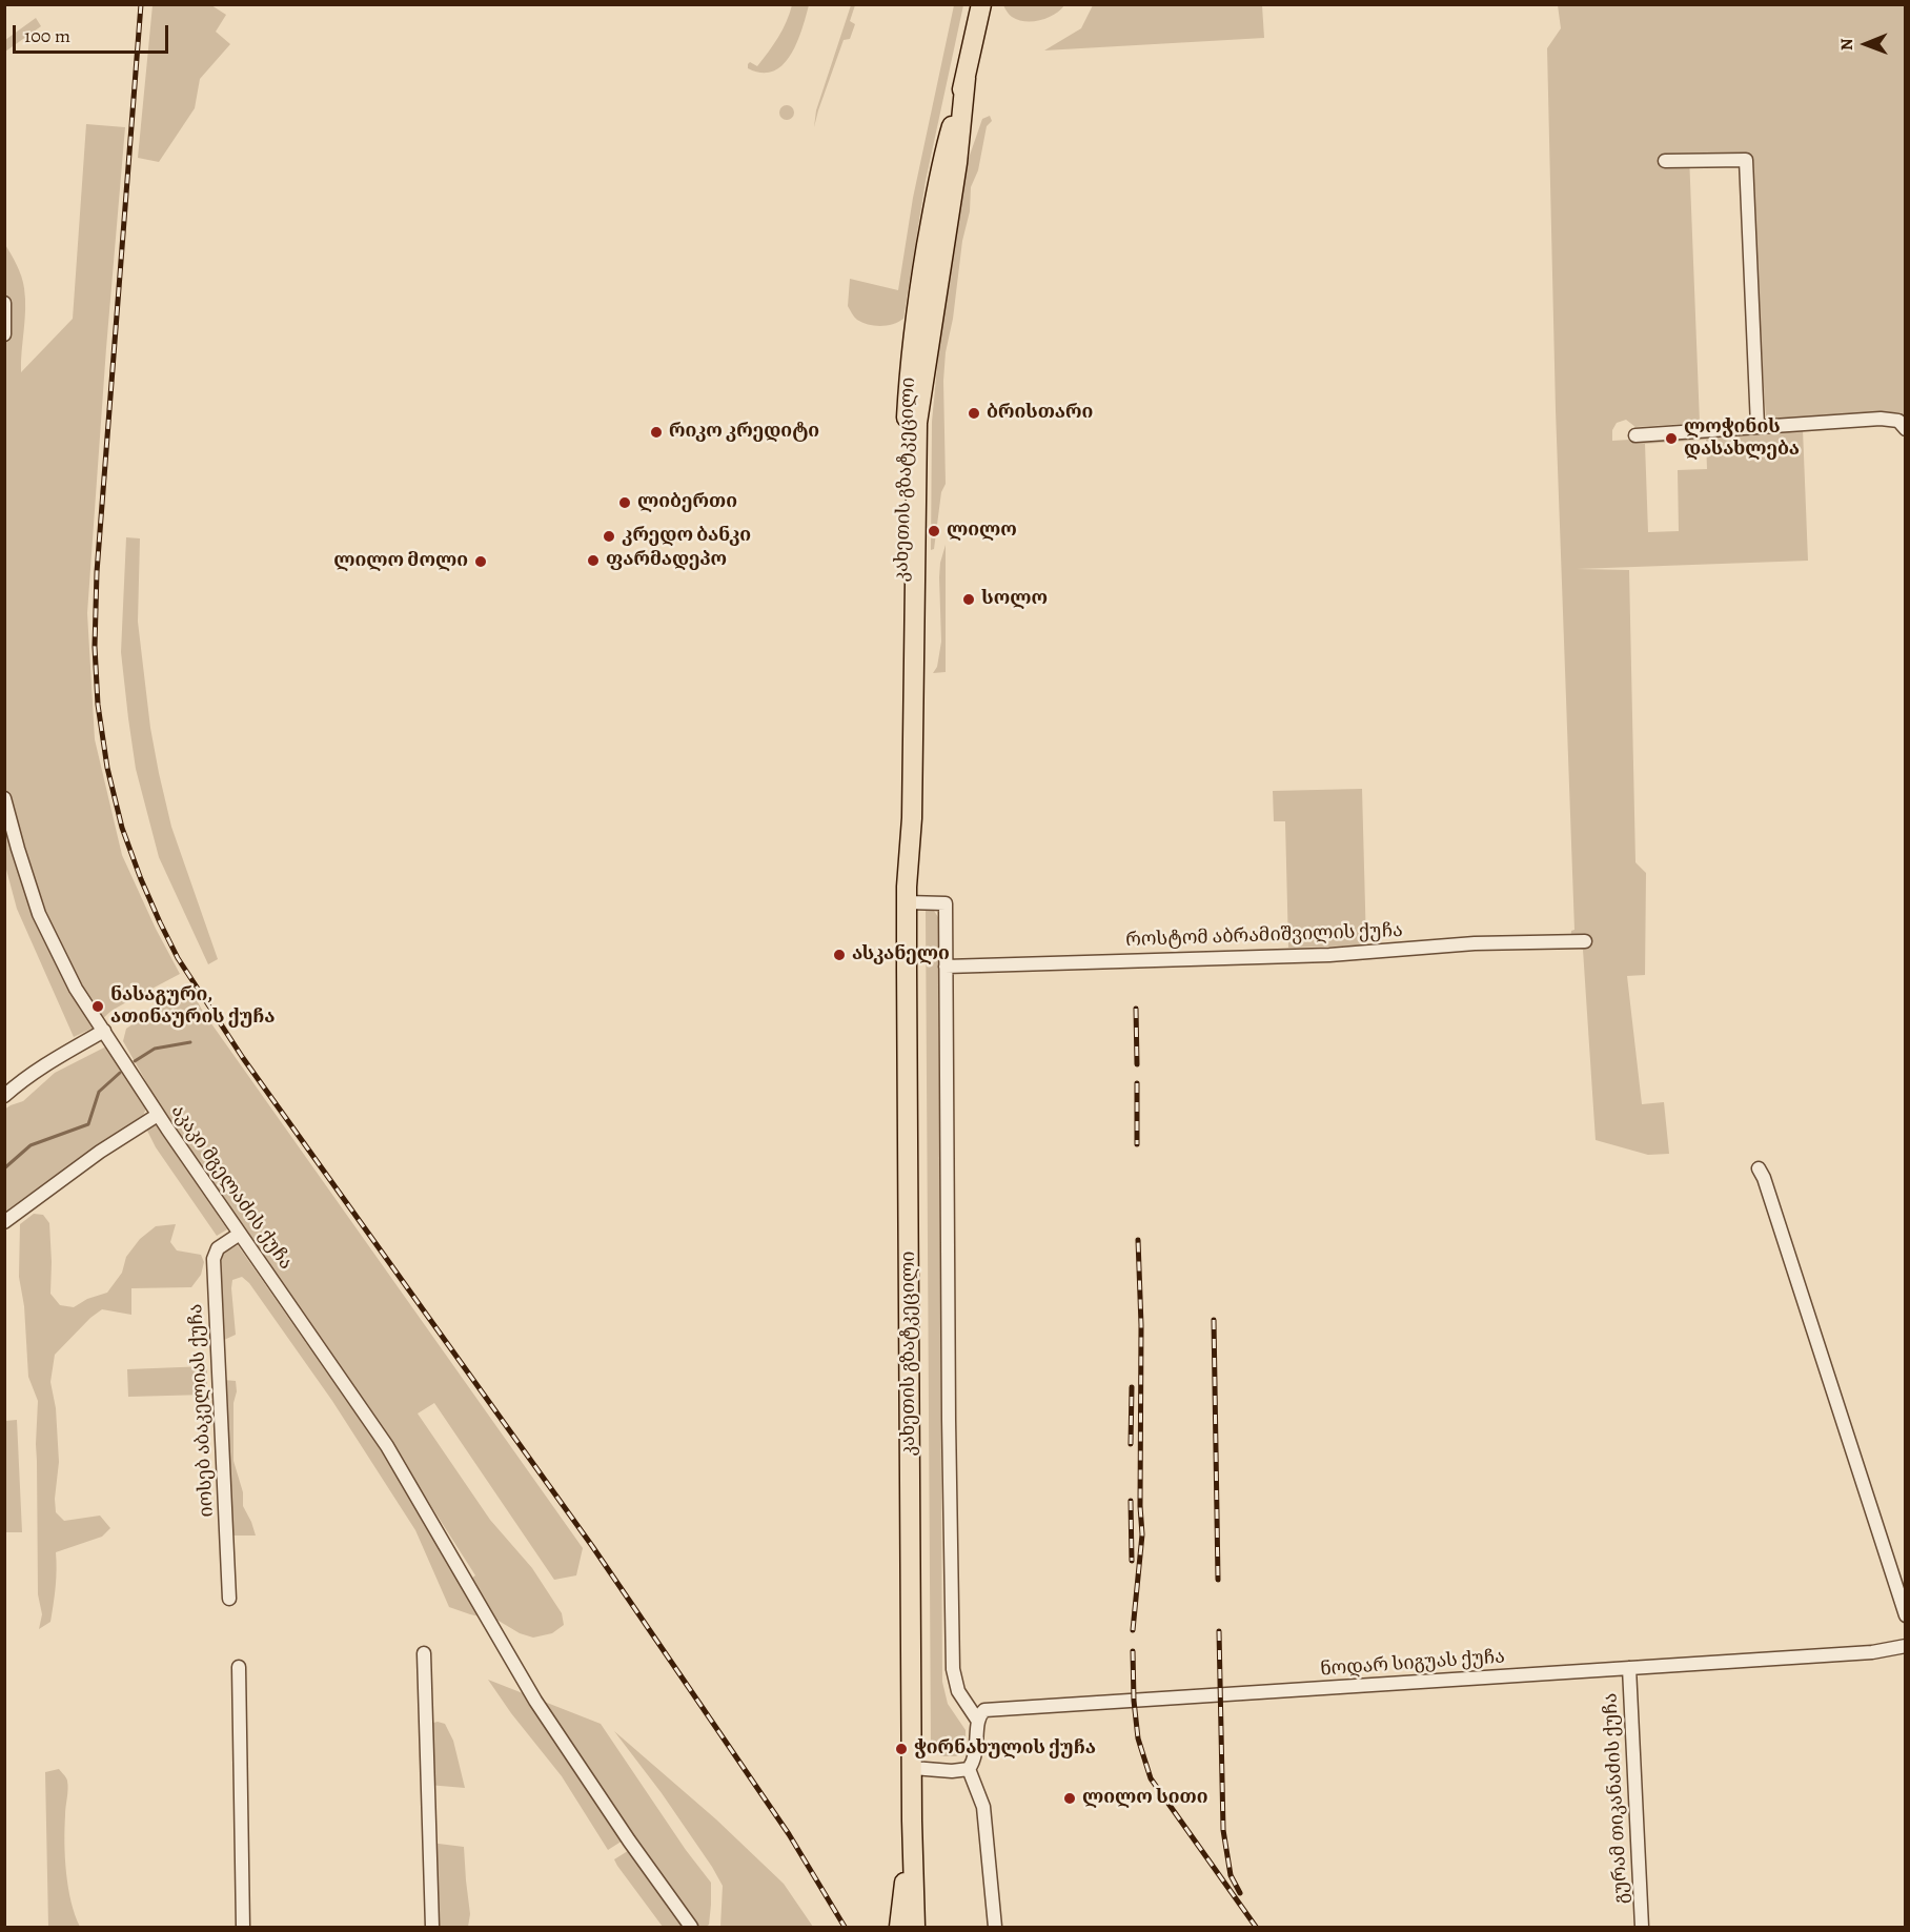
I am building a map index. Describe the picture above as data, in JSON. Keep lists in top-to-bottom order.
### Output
{
  "streets": {
    "highway": ["კახეთის გზატკეცილი"],
    "street": [
      "როსტომ აბრამიშვილის ქუჩა",
      "აკაკი მგელაძის ქუჩა",
      "იოსებ აბაკელიას ქუჩა",
      "ნოდარ სიგუას ქუჩა",
      "გურამ თიკანაძის ქუჩა"
    ]
  },
  "crossings": [
    ["აკაკი მგელაძის ქუჩა", "იოსებ აბაკელიას ქუჩა"],
    ["ნოდარ სიგუას ქუჩა", "გურამ თიკანაძის ქუჩა"]
  ],
  "places": [
    "ბრისთარი",
    "რიკო კრედიტი",
    "ლოჭინის დასახლება",
    "ლიბერთი",
    "ლილო",
    "კრედო ბანკი",
    "ფარმადეპო",
    "ლილო მოლი",
    "სოლო",
    "ასკანელი",
    "ნასაგური, ათინაურის ქუჩა",
    "ჭირნახულის ქუჩა",
    "ლილო სითი"
  ],
  "scale_bar": "100 m",
  "north": "left"
}
